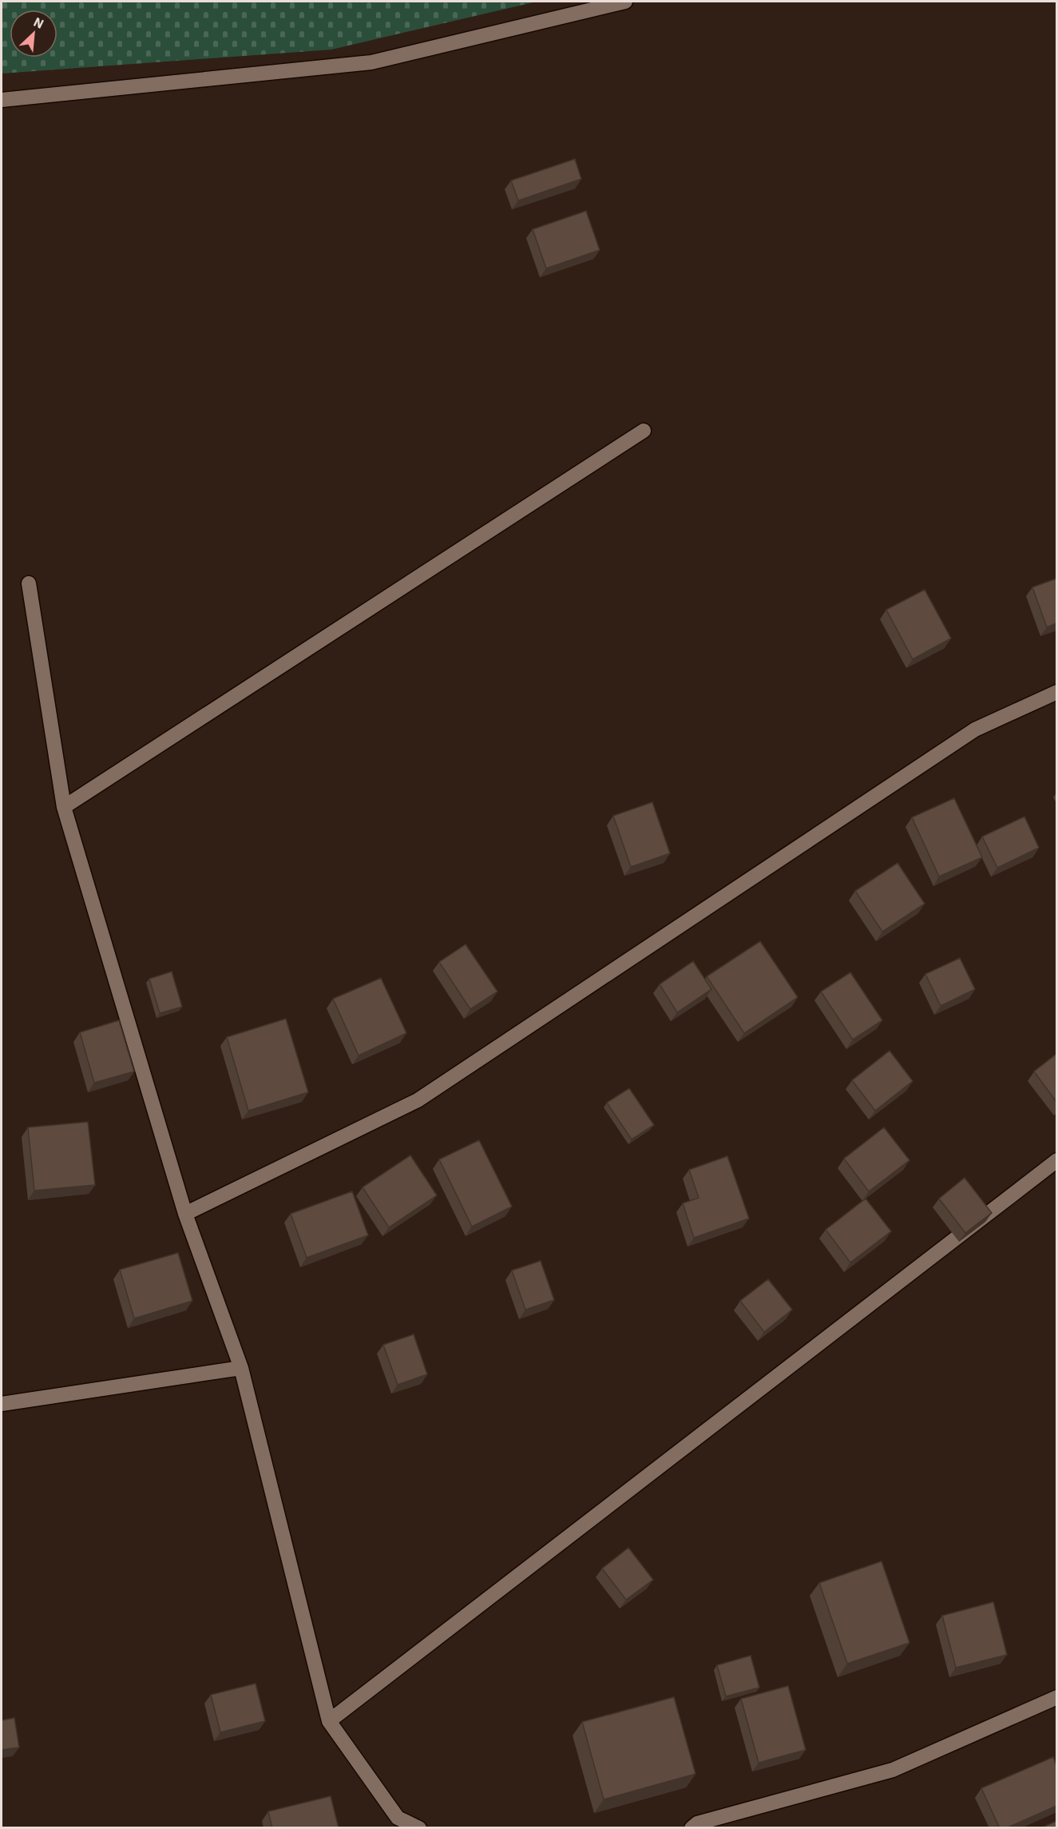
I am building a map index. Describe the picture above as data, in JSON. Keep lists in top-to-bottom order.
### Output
{
  "north": "top right"
}
